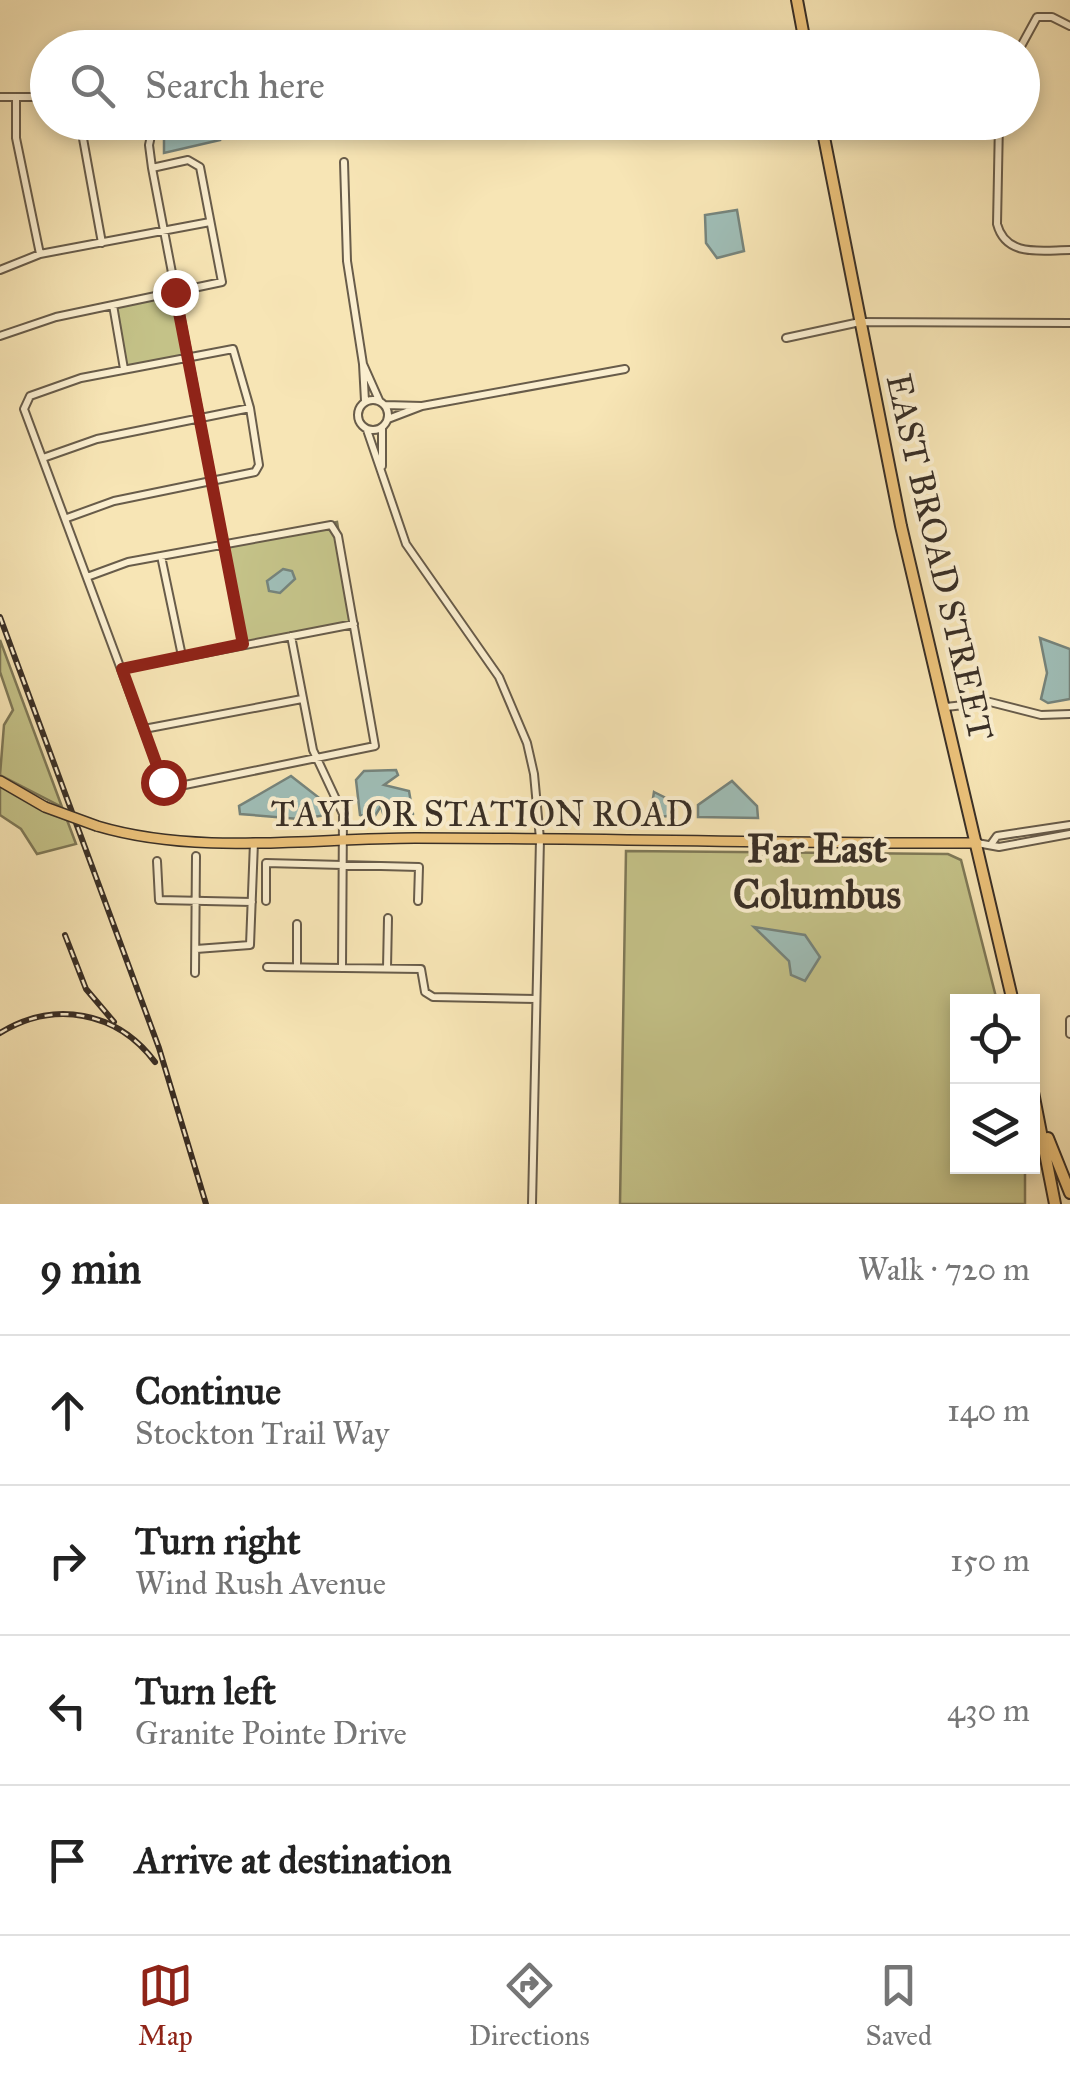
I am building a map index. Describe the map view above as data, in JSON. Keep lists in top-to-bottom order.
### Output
{
  "streets": {
    "highway": ["EAST BROAD STREET"],
    "main road": ["TAYLOR STATION ROAD"]
  },
  "crossings": [
    ["EAST BROAD STREET", "TAYLOR STATION ROAD"]
  ],
  "districts": ["Far East Columbus"],
  "page": {
    "search": "Search here",
    "heading": ["9 min", "Walk · 720 m"],
    "list": [
      ["Continue", "Stockton Trail Way", "140 m"],
      ["Turn right", "Wind Rush Avenue", "150 m"],
      ["Turn left", "Granite Pointe Drive", "430 m"],
      "Arrive at destination"
    ],
    "nav": ["Map", "Directions", "Saved"]
  }
}
